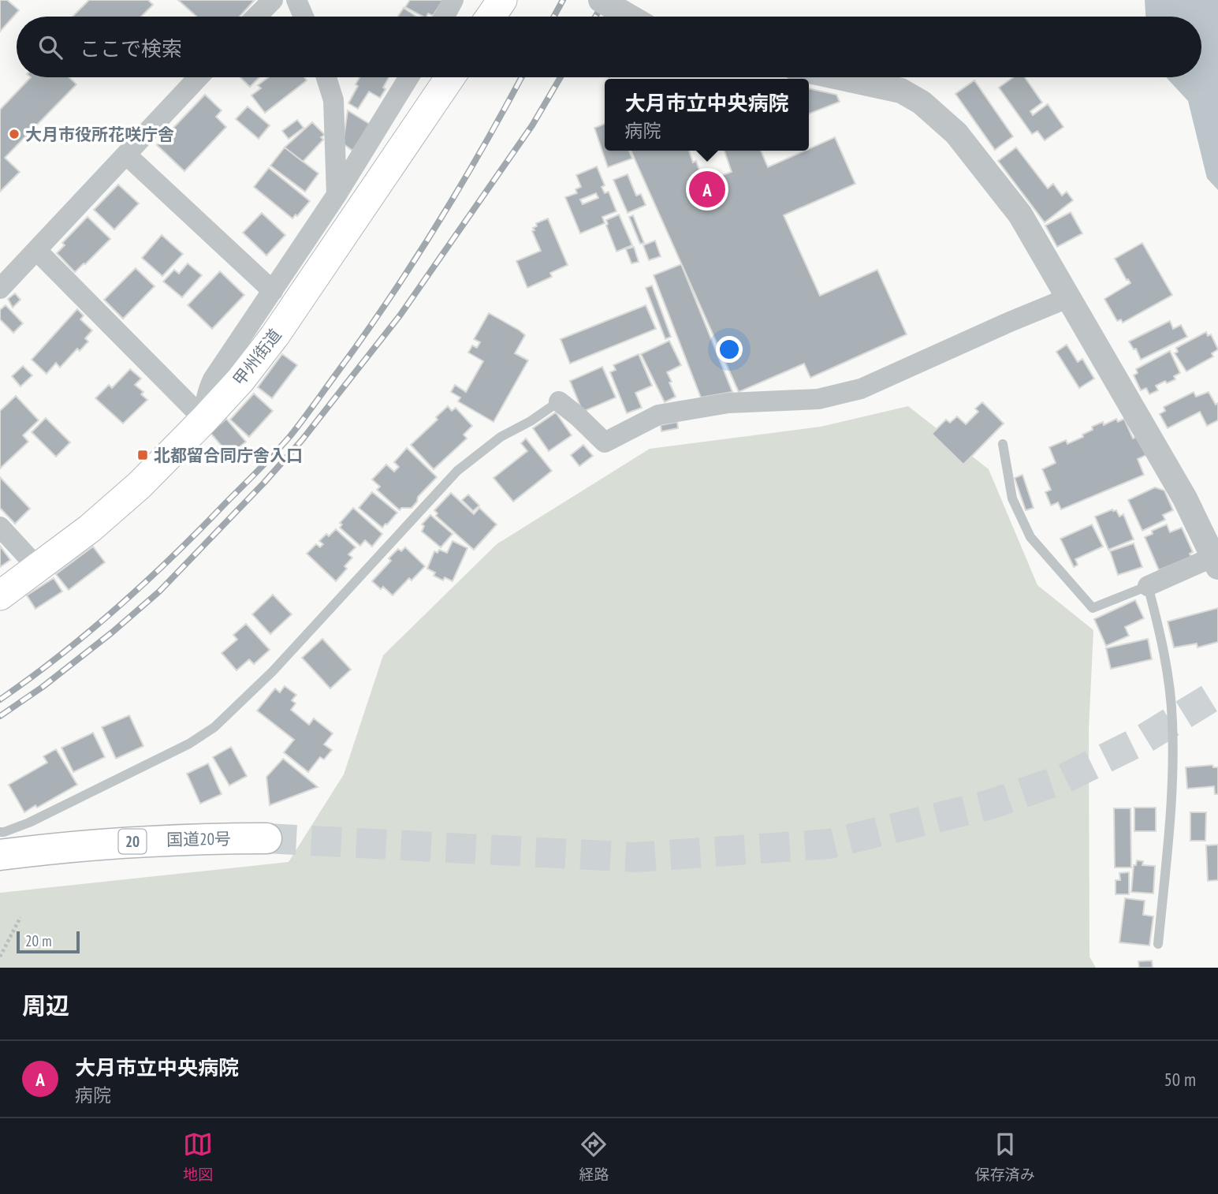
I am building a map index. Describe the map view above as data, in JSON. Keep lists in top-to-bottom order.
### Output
{
  "streets": {
    "highway": ["国道20号", "20"],
    "main road": ["甲州街道"]
  },
  "places": {
    "other": ["大月市役所花咲庁舎"],
    "transit": ["北都留合同庁舎入口"]
  },
  "scale_bar": "20 m",
  "page": {
    "search": "ここで検索",
    "popup": ["大月市立中央病院", "病院"],
    "pins": "A",
    "scale": "20 m",
    "heading": "周辺",
    "list": [
      {
        "mark": "A",
        "name": "大月市立中央病院",
        "note": "病院",
        "value": "50 m"
      }
    ],
    "nav": ["地図", "経路", "保存済み"]
  }
}
